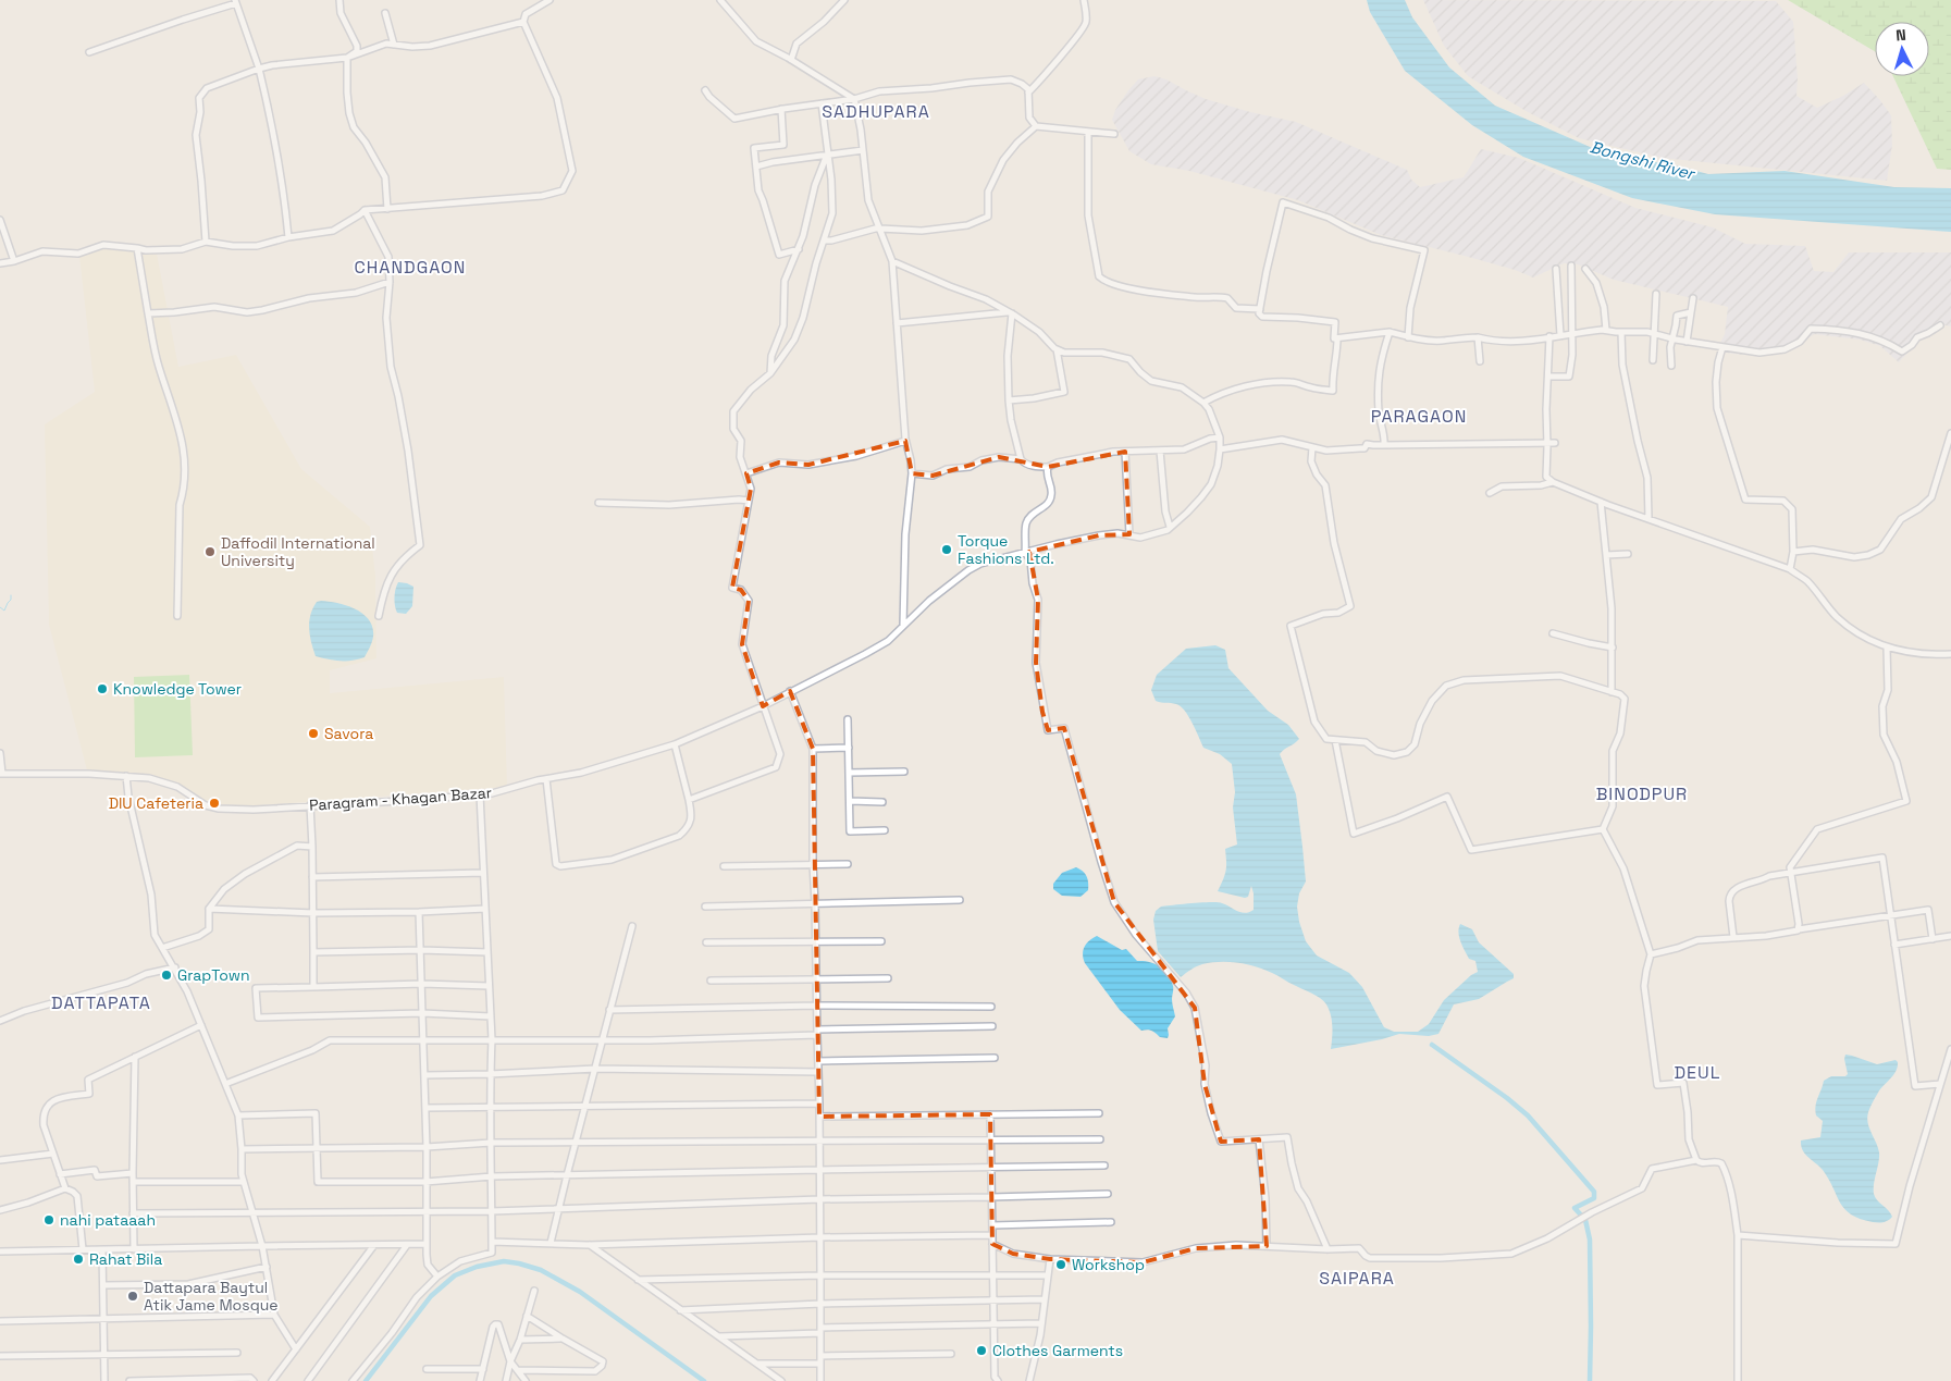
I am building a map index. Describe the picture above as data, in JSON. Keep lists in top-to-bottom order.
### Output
{
  "streets": {
    "street": ["Paragram - Khagan Bazar"]
  },
  "districts": [
    "SADHUPARA",
    "CHANDGAON",
    "PARAGAON",
    "BINODPUR",
    "DATTAPATA",
    "DEUL",
    "SAIPARA"
  ],
  "water": ["Bongshi River"],
  "places": [
    "Torque Fashions Ltd.",
    "Daffodil International University",
    "Knowledge Tower",
    "Savora",
    "DIU Cafeteria",
    "GrapTown",
    "nahi pataaah",
    "Rahat Bila",
    "Workshop",
    "Dattapara Baytul Atik Jame Mosque",
    "Clothes Garments"
  ],
  "north": "top"
}
